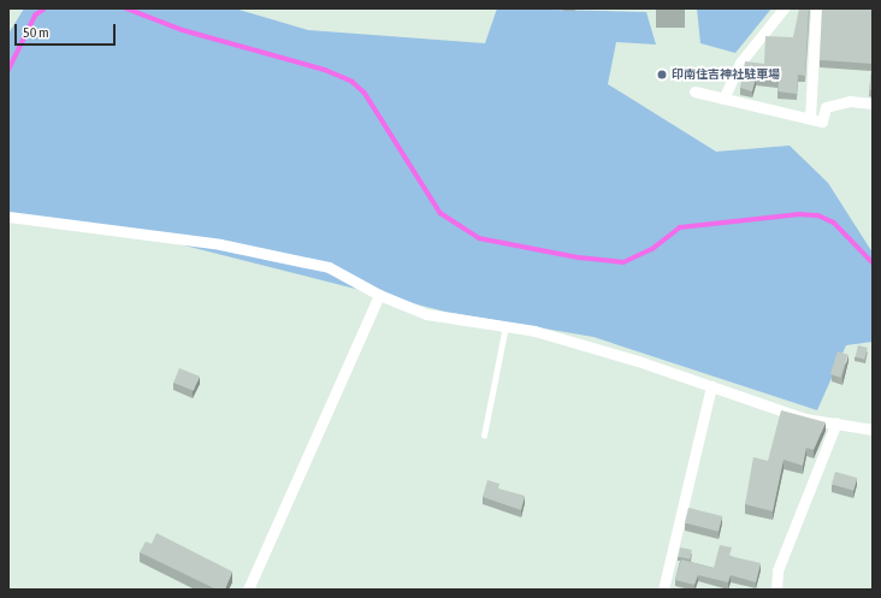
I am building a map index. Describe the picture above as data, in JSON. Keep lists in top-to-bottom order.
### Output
{
  "places": ["印南住吉神社駐車場"],
  "scale_bar": "50 m"
}
